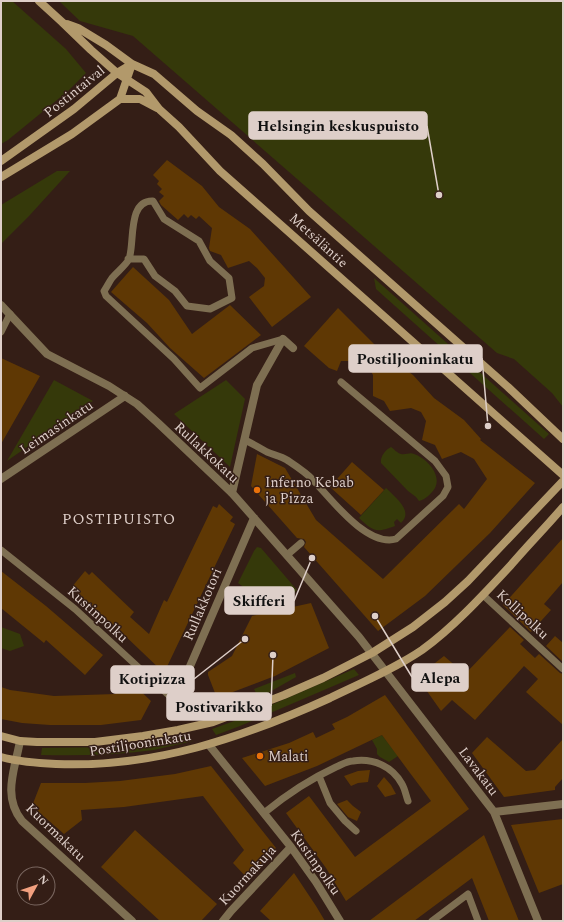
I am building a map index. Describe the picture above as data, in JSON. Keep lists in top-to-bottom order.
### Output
{
  "streets": {
    "street": [
      "Postintaival",
      "Metsäläntie",
      "Leimasinkatu",
      "Rullakkokatu",
      "Rullakkotori",
      "Kustinpolku",
      "Postiljooninkatu",
      "Lavakatu",
      "Kuormakatu",
      "Kuormakuja"
    ],
    "lane": ["Kollipolku"]
  },
  "crossings": [
    ["Postintaival", "Metsäläntie"],
    ["Leimasinkatu", "Rullakkokatu"],
    ["Rullakkokatu", "Rullakkotori"],
    ["Rullakkokatu", "Postiljooninkatu"],
    ["Rullakkokatu", "Lavakatu"],
    ["Rullakkotori", "Kustinpolku"],
    ["Kustinpolku", "Postiljooninkatu"],
    ["Kustinpolku", "Kuormakuja"],
    ["Kollipolku", "Postiljooninkatu"],
    ["Postiljooninkatu", "Lavakatu"],
    ["Postiljooninkatu", "Kuormakatu"]
  ],
  "districts": ["POSTIPUISTO"],
  "places": [
    "Helsingin keskuspuisto",
    "Postiljooninkatu",
    "Inferno Kebab ja Pizza",
    "Skifferi",
    "Alepa",
    "Kotipizza",
    "Postivarikko",
    "Malati"
  ],
  "north": "top right"
}
